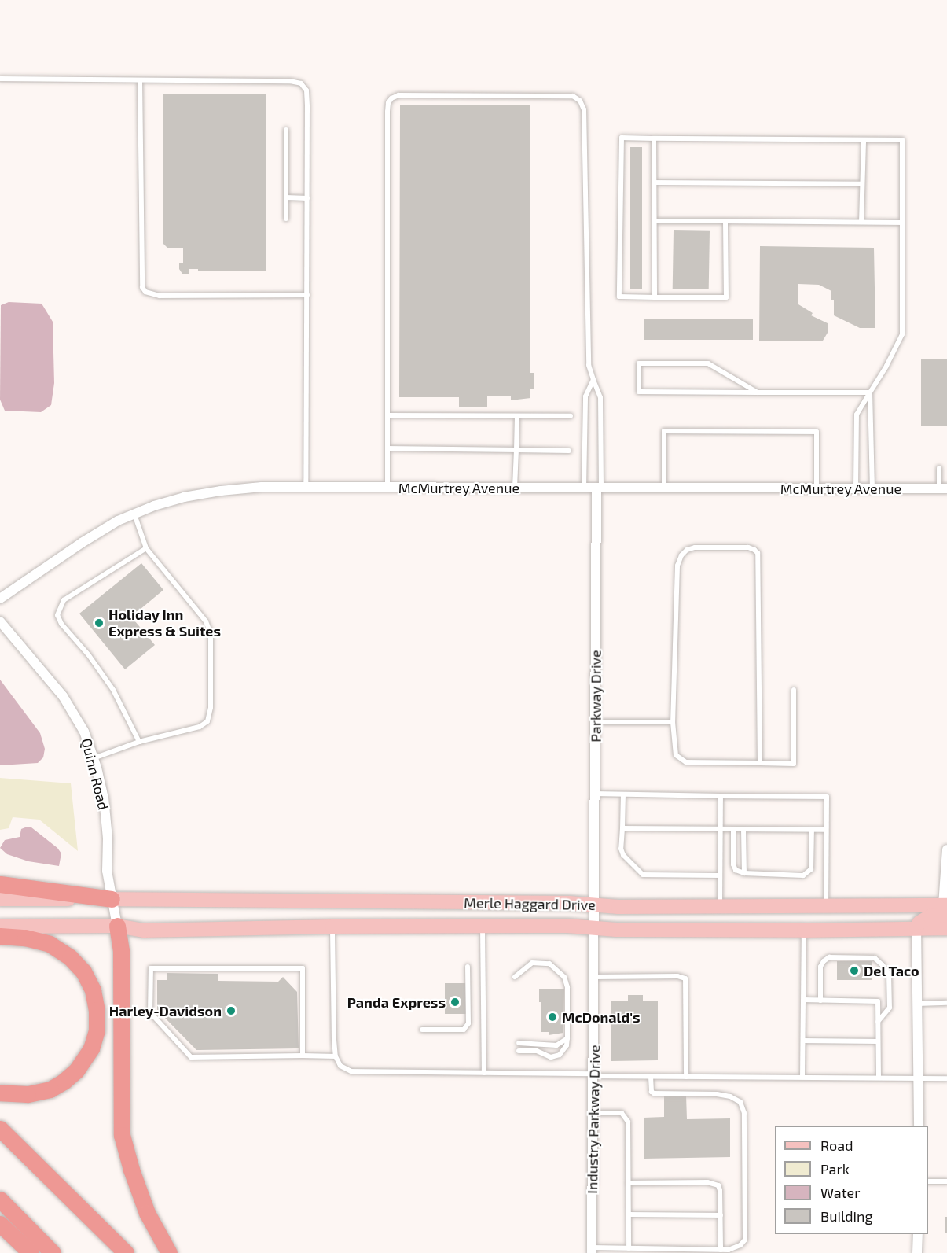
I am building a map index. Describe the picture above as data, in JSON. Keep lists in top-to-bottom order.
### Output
{
  "streets": {
    "main road": ["Merle Haggard Drive"],
    "street": [
      "McMurtrey Avenue",
      "Parkway Drive",
      "Quinn Road",
      "Industry Parkway Drive"
    ]
  },
  "crossings": [
    ["McMurtrey Avenue", "Parkway Drive"],
    ["Parkway Drive", "Merle Haggard Drive"],
    ["Parkway Drive", "Industry Parkway Drive"],
    ["Quinn Road", "Merle Haggard Drive"],
    ["Merle Haggard Drive", "Industry Parkway Drive"]
  ],
  "places": [
    "Holiday Inn Express & Suites",
    "Del Taco",
    "Panda Express",
    "Harley-Davidson",
    "McDonald's"
  ],
  "legend": [
    "Road",
    "Park",
    "Water",
    "Building"
  ]
}
